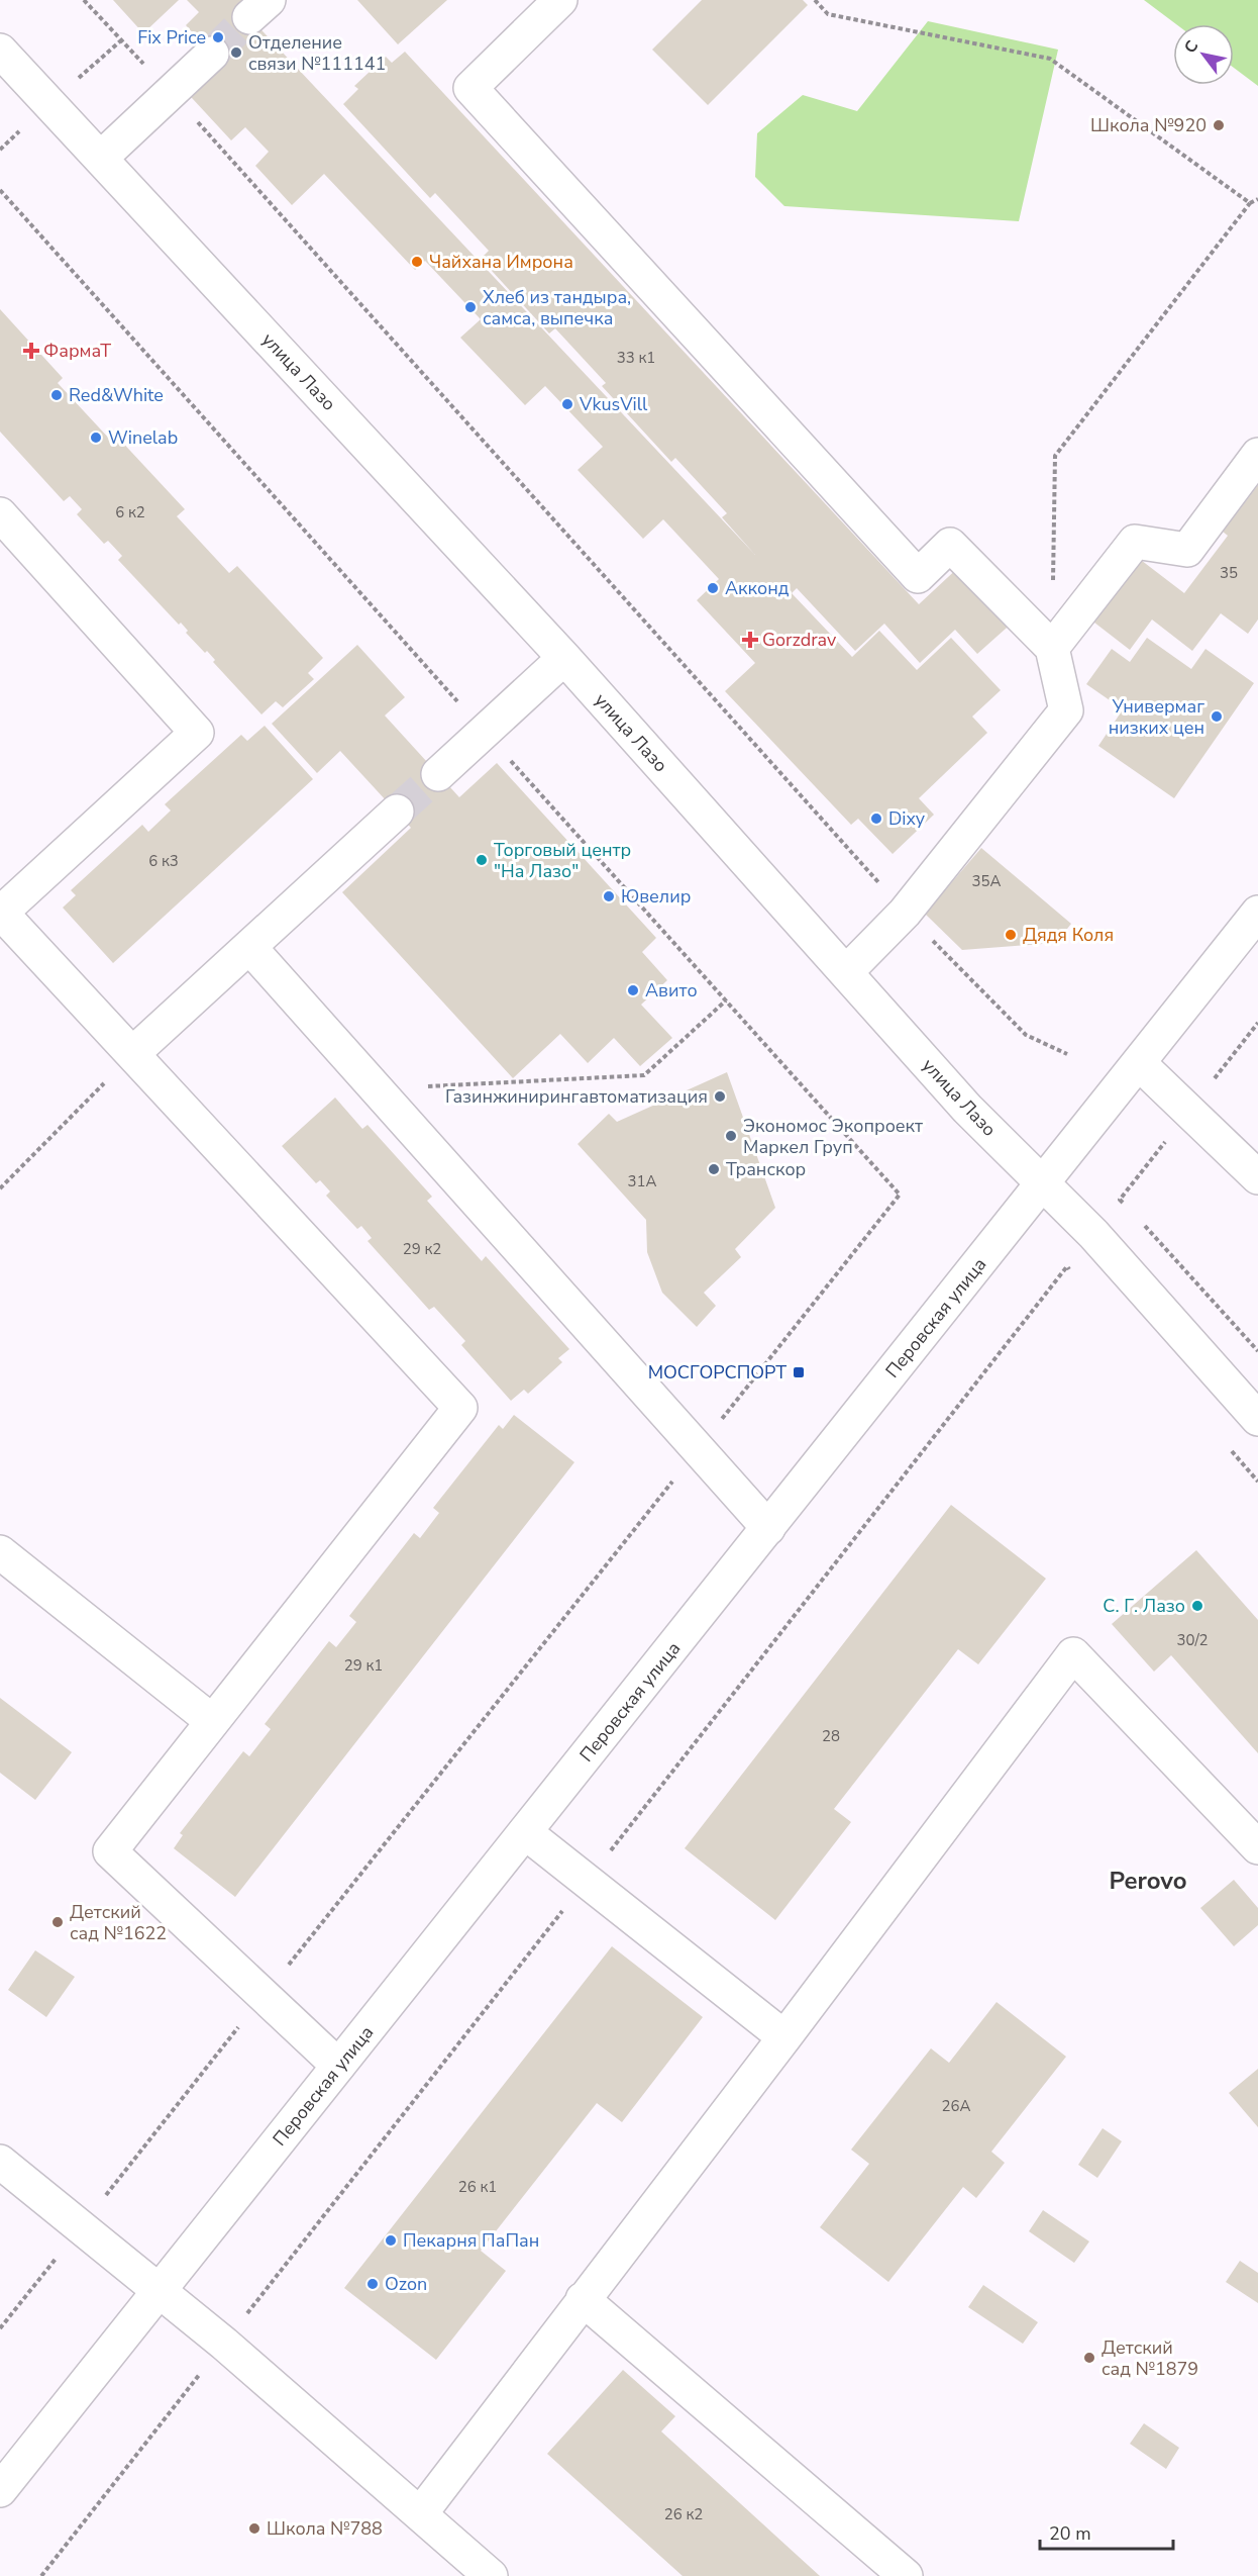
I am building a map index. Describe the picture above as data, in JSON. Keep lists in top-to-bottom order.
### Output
{
  "streets": {
    "main road": ["улица Лазо", "Перовская улица"]
  },
  "crossings": [
    ["улица Лазо", "Перовская улица"]
  ],
  "districts": ["Perovo"],
  "places": {
    "other": [
      "Fix Price",
      "Отделение связи №111141",
      "Школа №920",
      "Чайхана Имрона",
      "Хлеб из тандыра, самса, выпечка",
      "Red&White",
      "VkusVill",
      "Winelab",
      "Акконд",
      "Универмаг низких цен",
      "Dixy",
      "Торговый центр \"На Лазо\"",
      "Ювелир",
      "Дядя Коля",
      "Авито",
      "Газинжинирингавтоматизация",
      "Экономос Экопроект Маркел Груп",
      "Транскор",
      "С. Г. Лазо",
      "Детский сад №1622",
      "Пекарня ПаПан",
      "Ozon",
      "Детский сад №1879",
      "Школа №788"
    ],
    "health": ["ФармаТ", "Gorzdrav"],
    "transit": ["МОСГОРСПОРТ"]
  },
  "house_numbers": [
    "33 к1",
    "6 к2",
    "35",
    "6 к3",
    "35А",
    "31А",
    "29 к2",
    "30/2",
    "29 к1",
    "28",
    "26А",
    "26 к1",
    "26 к2"
  ],
  "scale_bar": "20 m",
  "north": "top left"
}
